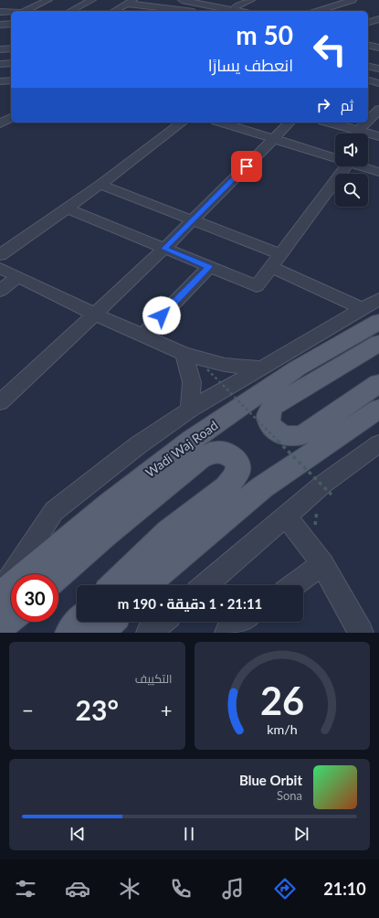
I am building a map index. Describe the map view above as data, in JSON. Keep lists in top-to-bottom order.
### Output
{
  "streets": {
    "main road": ["Wadi Waj Road"]
  },
  "page": {
    "turn": ["50 m", "انعطف يسارًا"],
    "then": "ثم",
    "limit": "30",
    "trip": "21:11 · 1 دقيقة · 190 m",
    "tile": "التكييف",
    "heat": ["−", "23°", "+"],
    "song": ["Blue Orbit", "Sona"],
    "tabs": "21:10",
    "gauge": ["26", "km/h"]
  }
}
